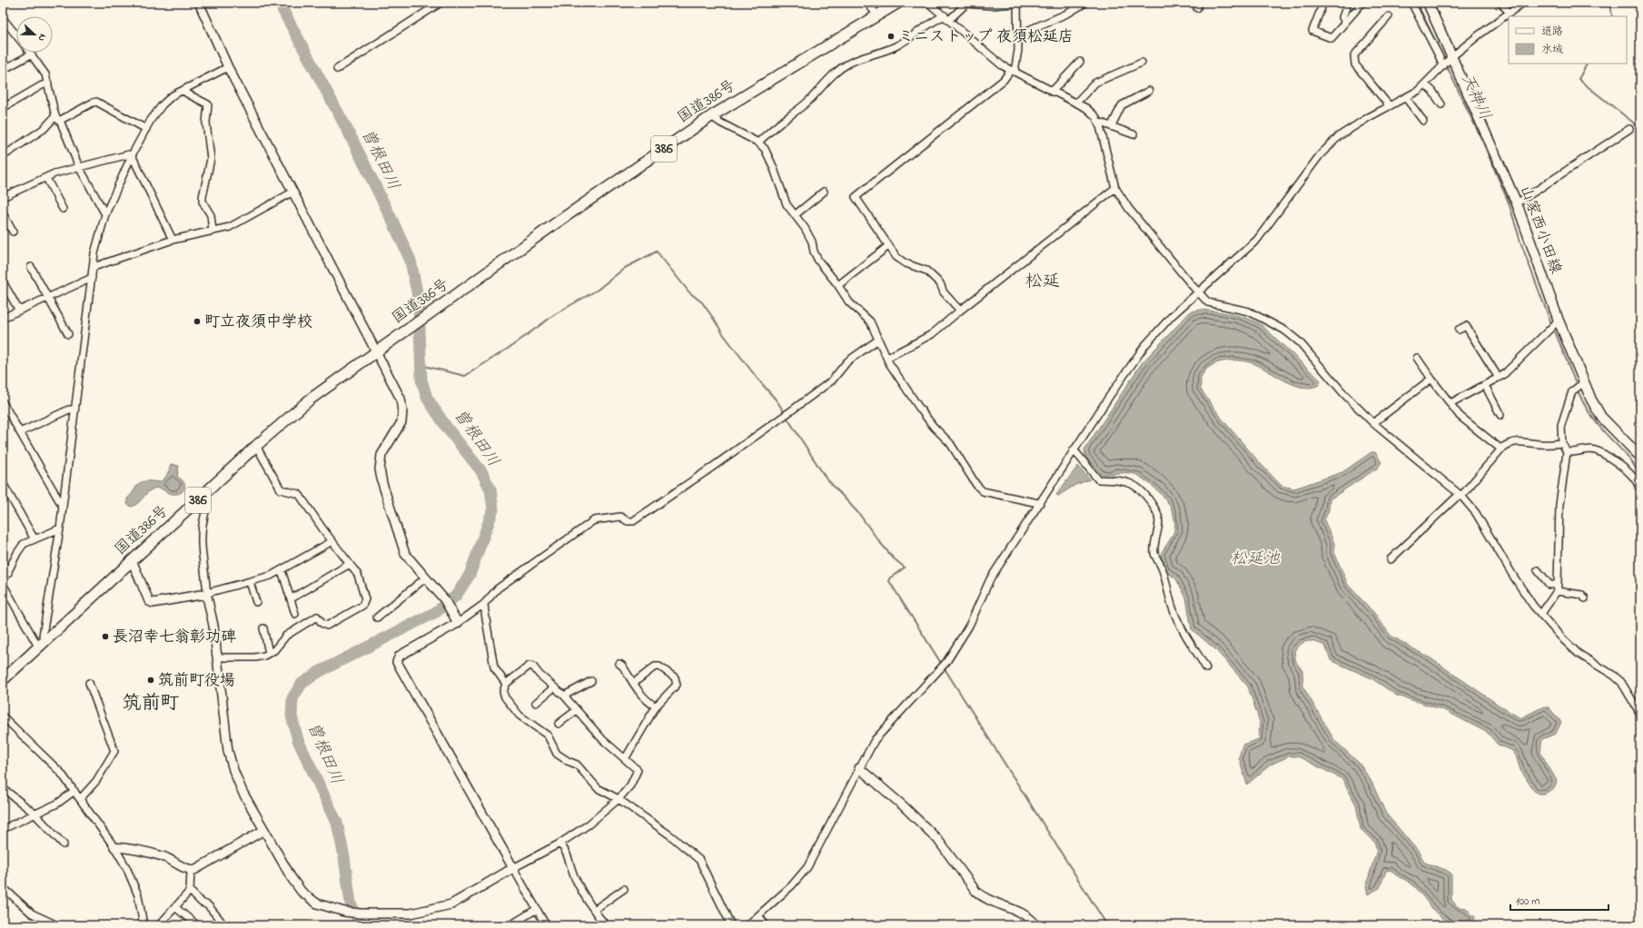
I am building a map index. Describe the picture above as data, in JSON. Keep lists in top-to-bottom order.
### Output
{
  "streets": {
    "highway": ["国道386号", "386"],
    "main road": ["山家西小田線"]
  },
  "districts": ["松延", "筑前町"],
  "water": ["天神川", "曽根田川", "松延池"],
  "places": [
    "ミニストップ 夜須松延店",
    "町立夜須中学校",
    "長沼幸七翁彰功碑",
    "筑前町役場"
  ],
  "legend": ["道路", "水域"],
  "scale_bar": "100 m",
  "north": "right"
}
